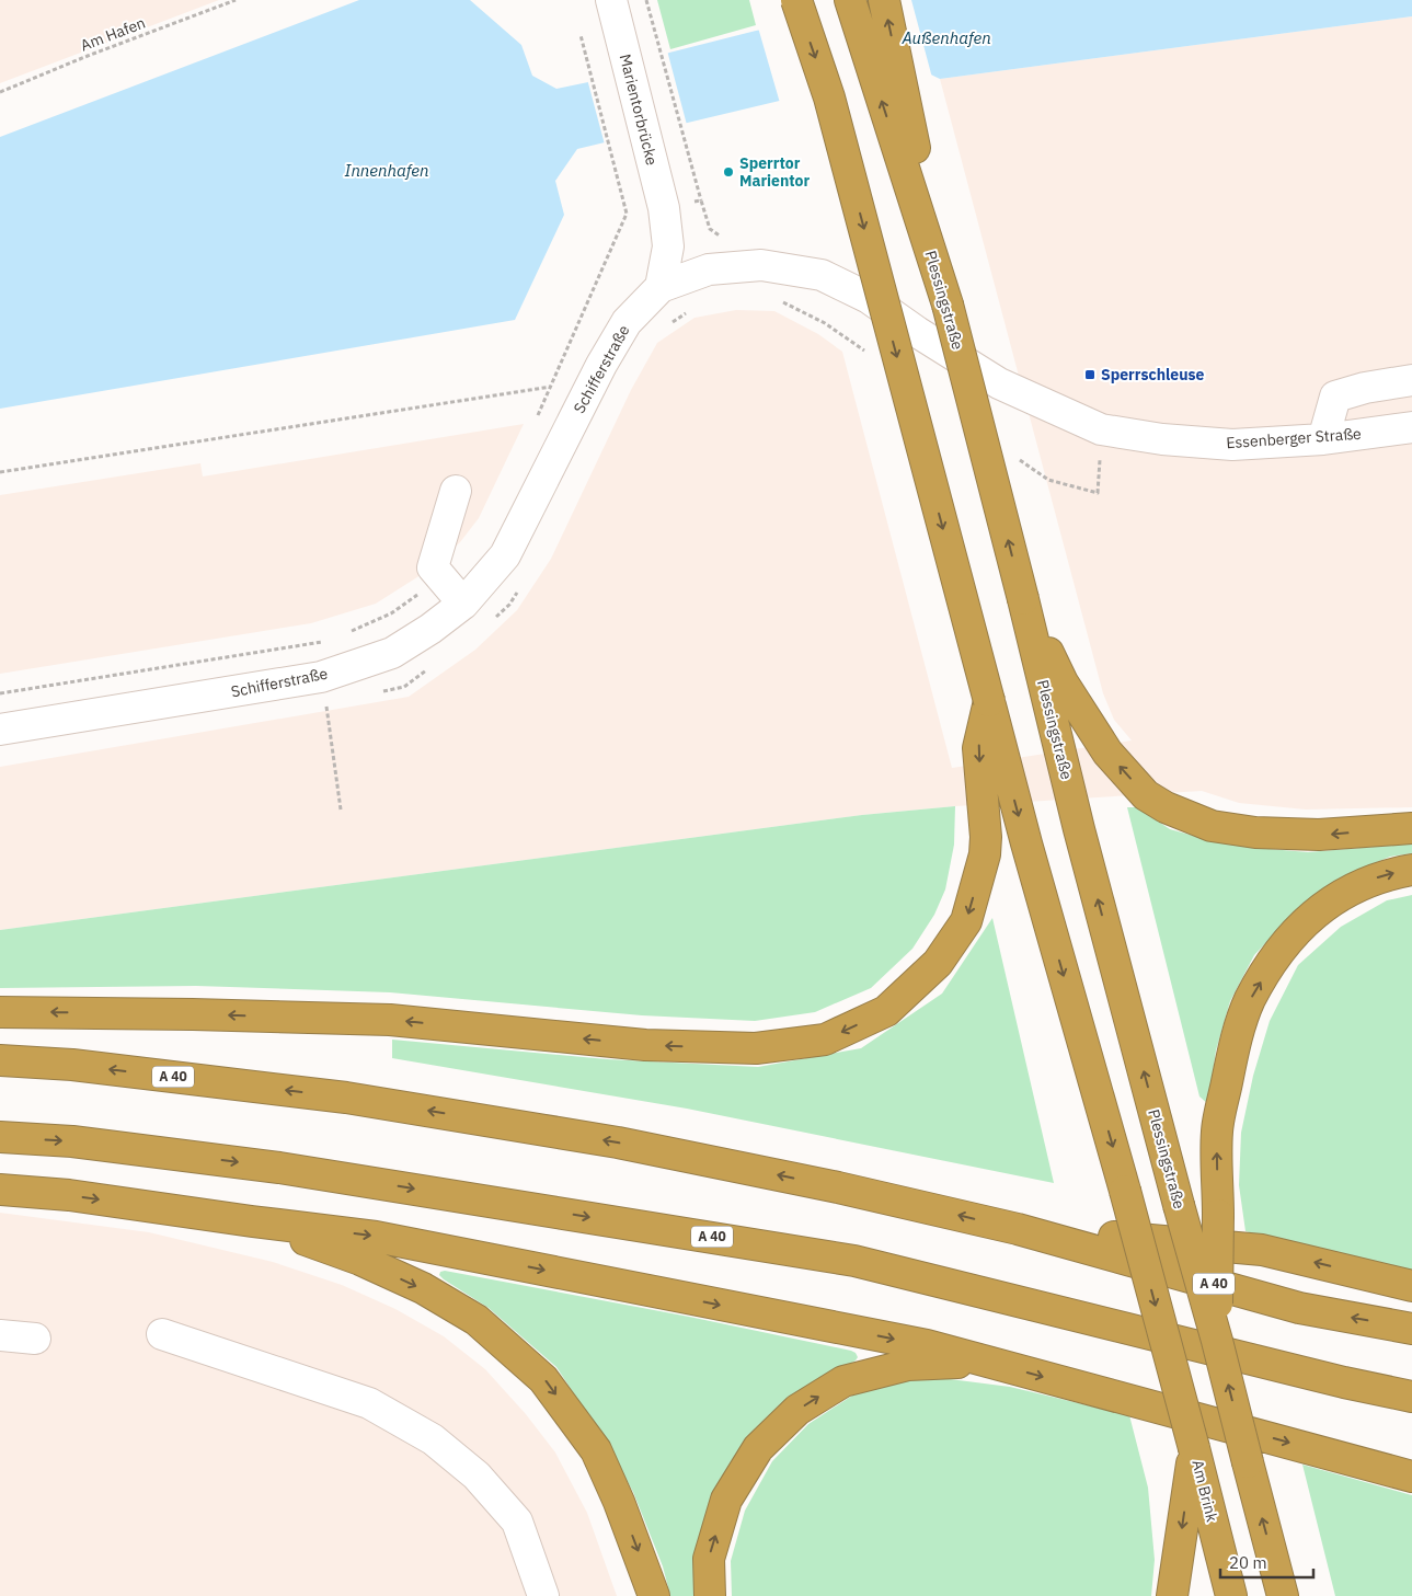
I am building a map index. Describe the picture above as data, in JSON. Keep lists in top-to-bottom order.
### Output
{
  "streets": {
    "highway": ["Plessingstraße", "A 40", "Am Brink"],
    "street": ["Marientorbrücke", "Schifferstraße", "Essenberger Straße"],
    "path": ["Am Hafen"]
  },
  "crossings": [
    ["Marientorbrücke", "Schifferstraße"],
    ["Marientorbrücke", "Essenberger Straße"],
    ["Schifferstraße", "Essenberger Straße"]
  ],
  "water": ["Außenhafen", "Innenhafen"],
  "places": {
    "other": ["Sperrtor Marientor"],
    "transit": ["Sperrschleuse"]
  },
  "scale_bar": "20 m"
}
